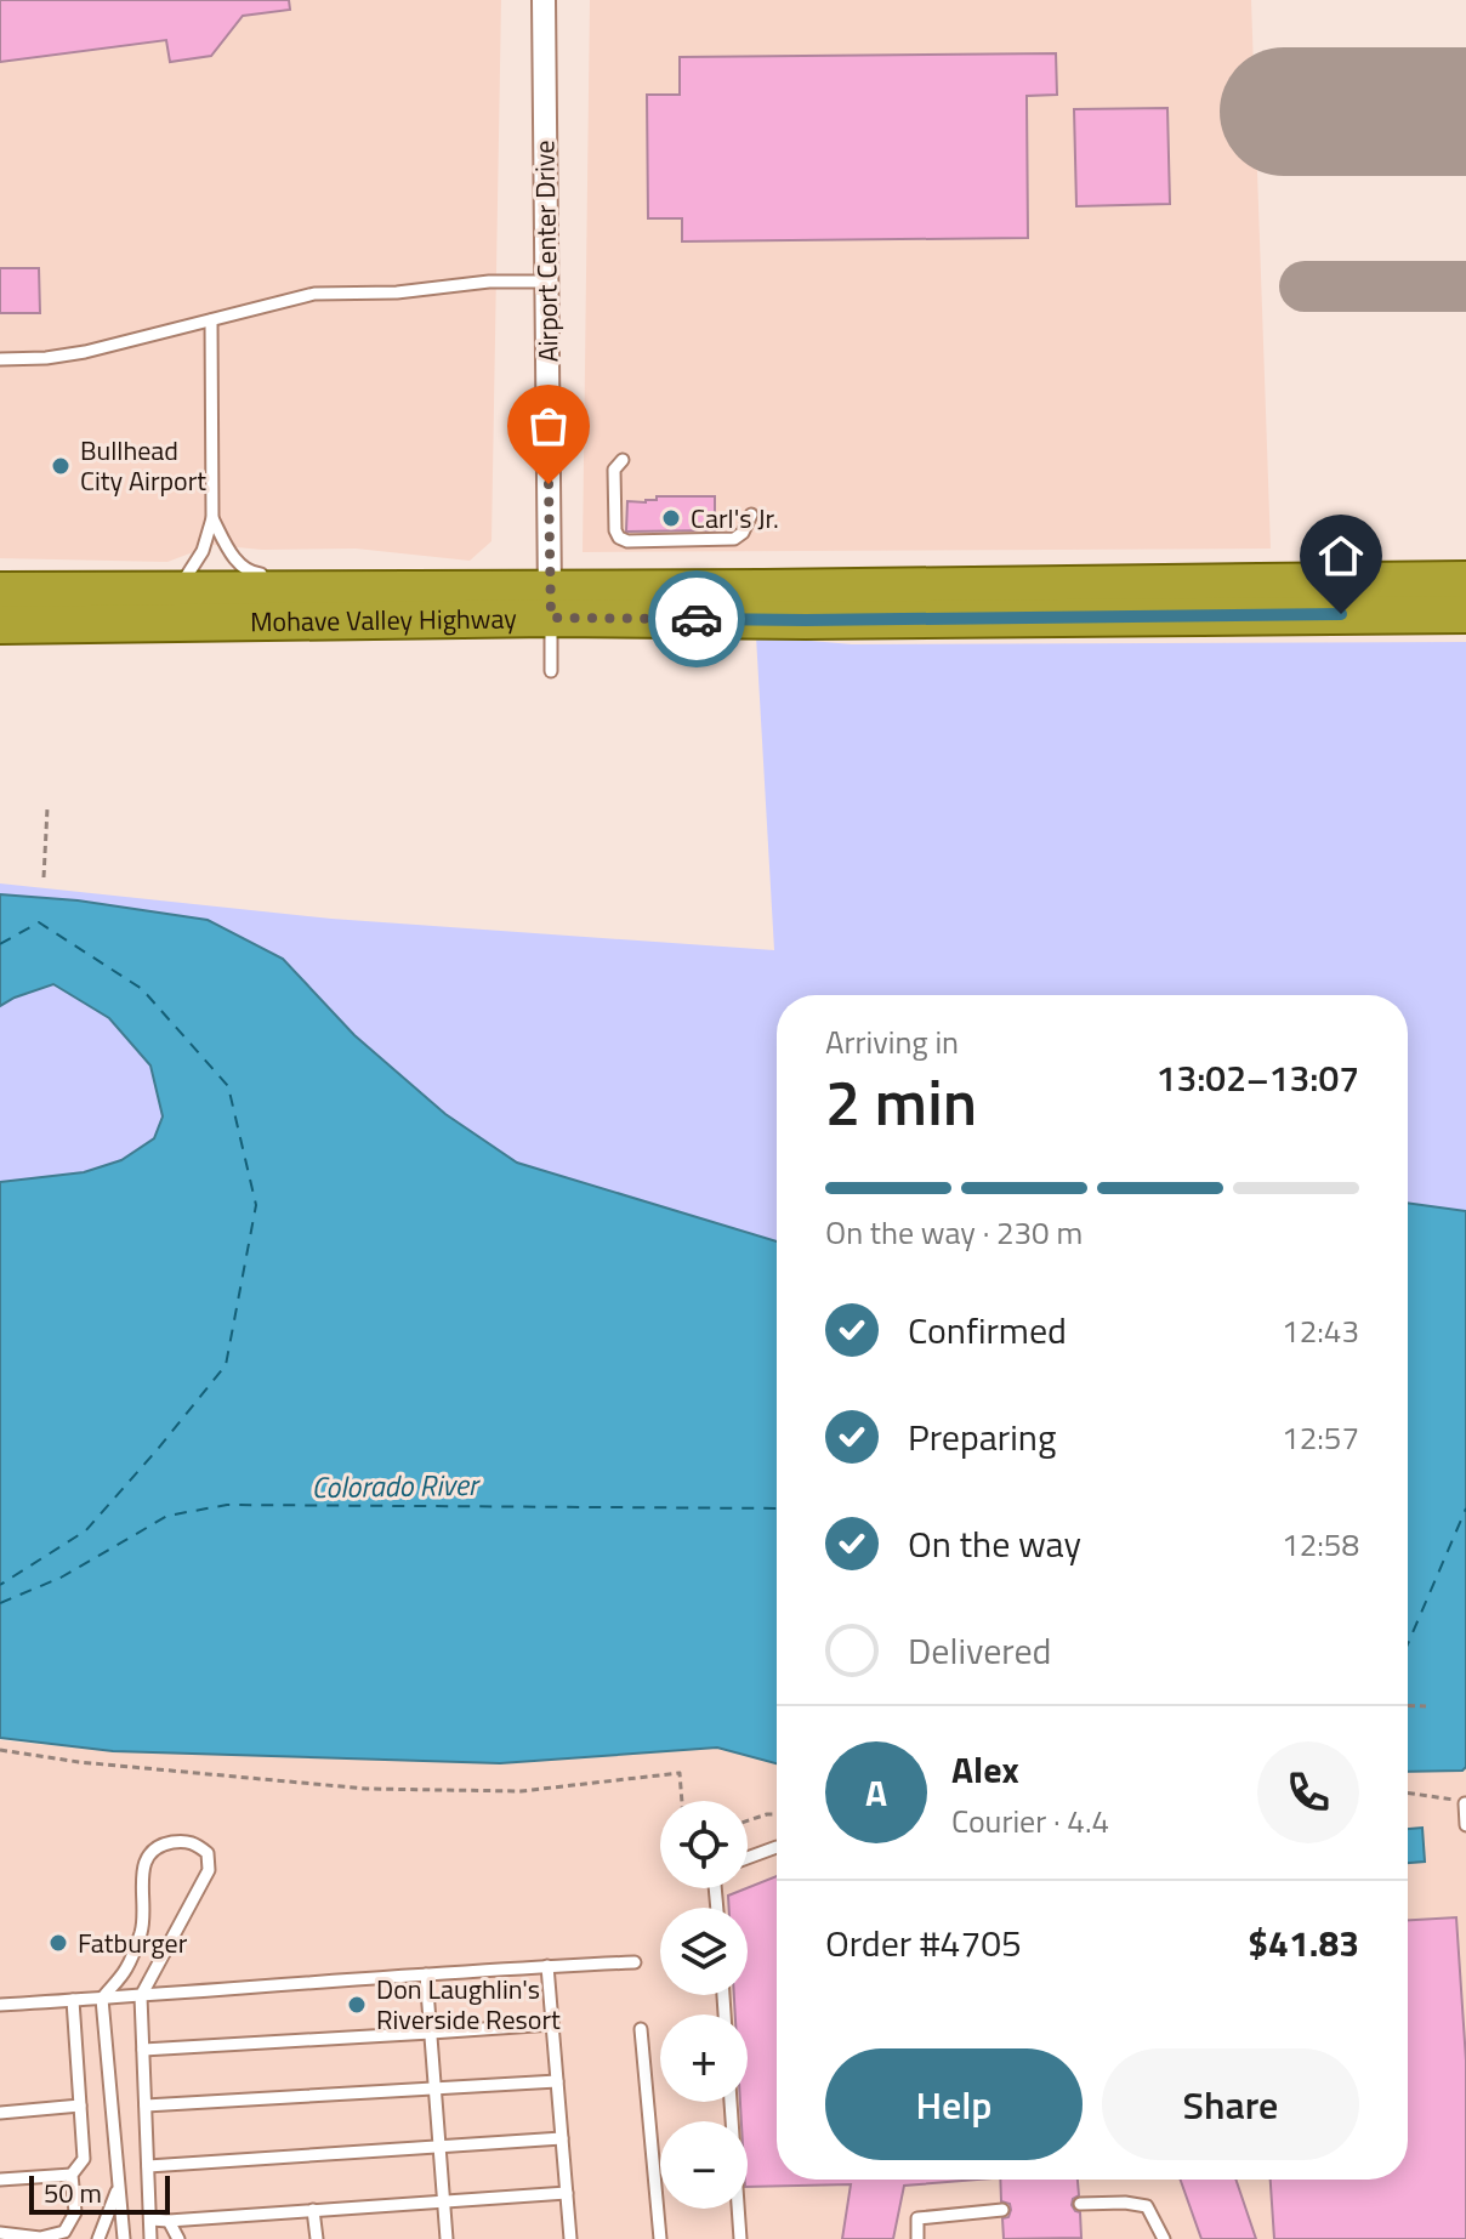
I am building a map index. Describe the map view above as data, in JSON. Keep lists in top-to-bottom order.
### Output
{
  "streets": {
    "highway": ["Mohave Valley Highway"],
    "street": ["Airport Center Drive"]
  },
  "crossings": [
    ["Airport Center Drive", "Mohave Valley Highway"]
  ],
  "water": ["Colorado River"],
  "places": [
    "Bullhead City Airport",
    "Carl's Jr.",
    "Fatburger",
    "Don Laughlin's Riverside Resort"
  ],
  "scale_bar": "50 m",
  "page": {
    "heading": ["2 min", "Arriving in", "13:02–13:07"],
    "panel": [
      "Alex",
      "Courier · 4.4",
      "Order #4705",
      "$41.83"
    ],
    "bar": "On the way · 230 m",
    "list": [
      ["Confirmed", "12:43"],
      ["Preparing", "12:57"],
      ["On the way", "12:58"],
      "Delivered"
    ],
    "round": "A",
    "map_buttons": ["+", "−"],
    "buttons": ["Help", "Share"],
    "scale": "50 m"
  }
}
